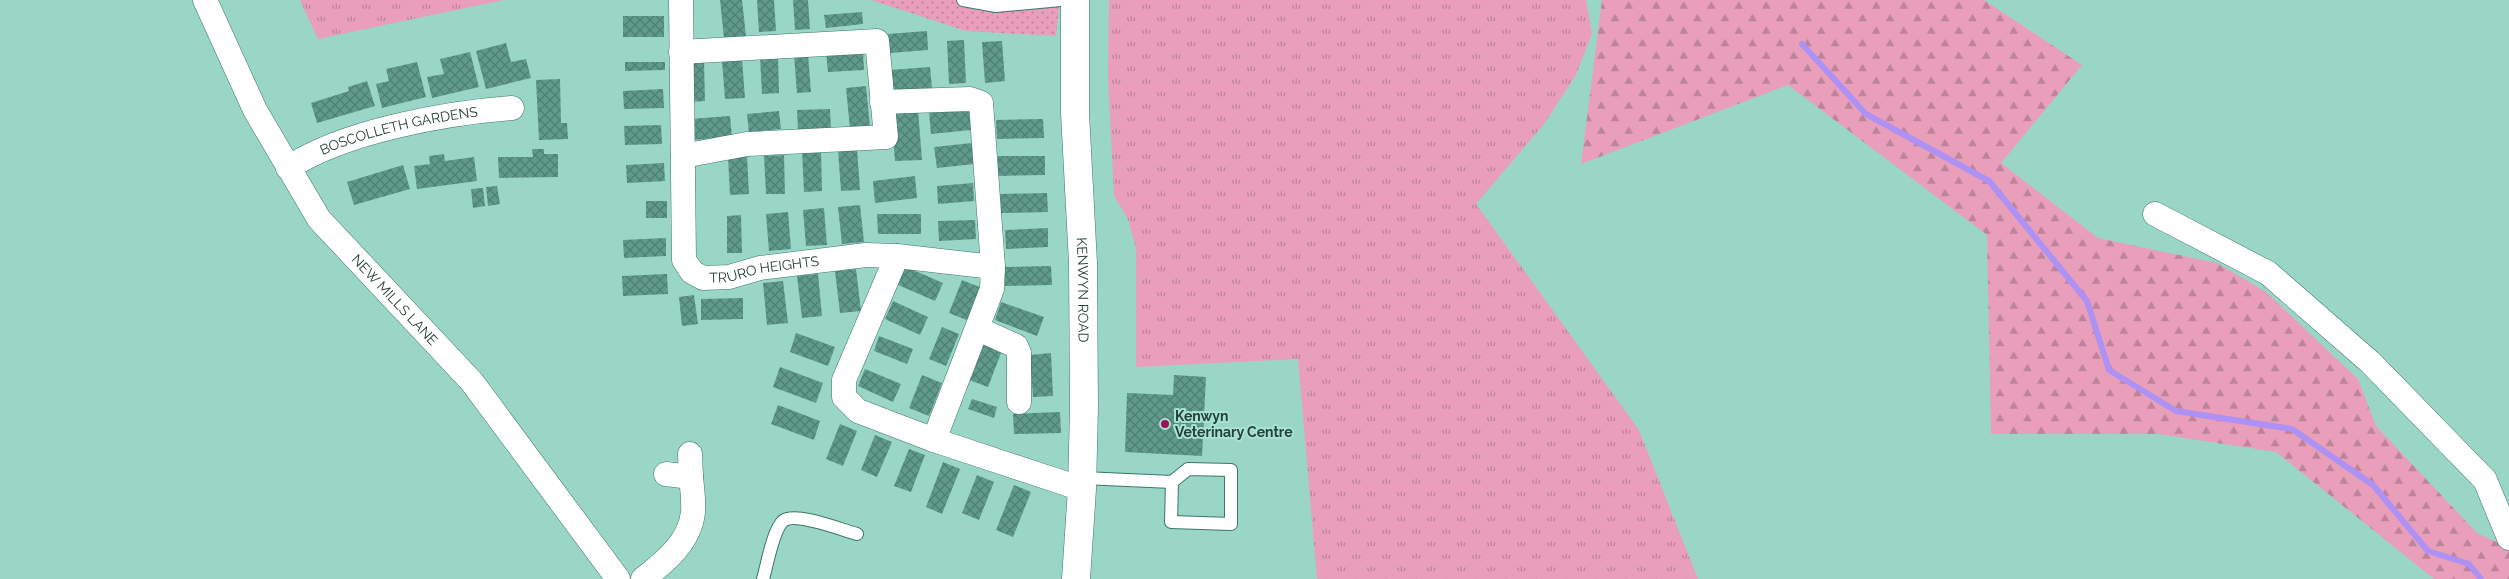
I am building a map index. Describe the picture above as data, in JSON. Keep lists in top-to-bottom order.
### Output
{
  "streets": {
    "main road": ["KENWYN ROAD"],
    "street": ["BOSCOLLETH GARDENS", "TRURO HEIGHTS", "NEW MILLS LANE"]
  },
  "crossings": [
    ["BOSCOLLETH GARDENS", "NEW MILLS LANE"]
  ],
  "places": ["Kenwyn Veterinary Centre"]
}
